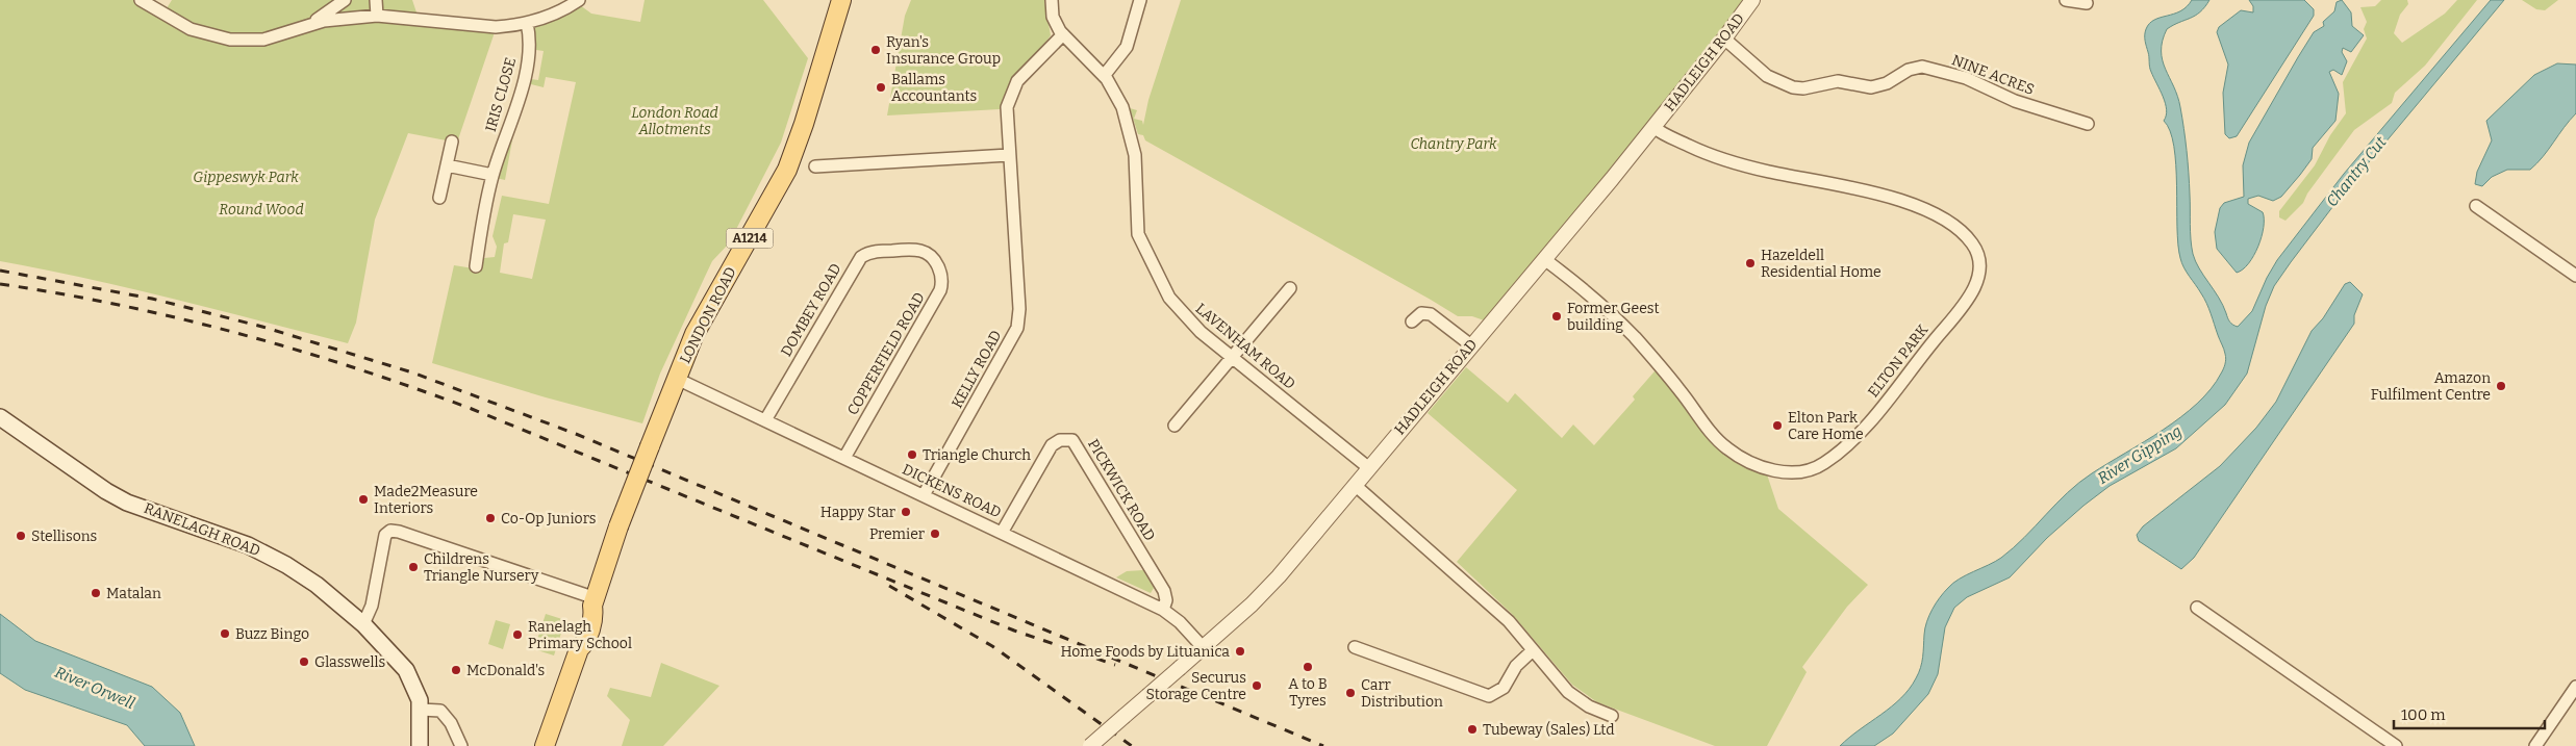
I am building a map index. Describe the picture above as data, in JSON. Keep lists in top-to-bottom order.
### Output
{
  "streets": {
    "main road": ["A1214", "LONDON ROAD", "RANELAGH ROAD"],
    "street": [
      "HADLEIGH ROAD",
      "NINE ACRES",
      "IRIS CLOSE",
      "DOMBEY ROAD",
      "LAVENHAM ROAD",
      "COPPERFIELD ROAD",
      "ELTON PARK",
      "KELLY ROAD",
      "PICKWICK ROAD",
      "DICKENS ROAD"
    ]
  },
  "crossings": [
    ["HADLEIGH ROAD", "NINE ACRES"],
    ["HADLEIGH ROAD", "LAVENHAM ROAD"],
    ["HADLEIGH ROAD", "ELTON PARK"],
    ["HADLEIGH ROAD", "DICKENS ROAD"],
    ["DOMBEY ROAD", "COPPERFIELD ROAD"],
    ["DOMBEY ROAD", "DICKENS ROAD"],
    ["LONDON ROAD", "DICKENS ROAD"],
    ["LAVENHAM ROAD", "KELLY ROAD"],
    ["COPPERFIELD ROAD", "DICKENS ROAD"],
    ["KELLY ROAD", "DICKENS ROAD"],
    ["PICKWICK ROAD", "DICKENS ROAD"]
  ],
  "water": ["Chantry Cut", "River Gipping", "River Orwell"],
  "parks": [
    "London Road Allotments",
    "Chantry Park",
    "Gippeswyk Park",
    "Round Wood"
  ],
  "places": [
    "Ryan's Insurance Group",
    "Ballams Accountants",
    "Hazeldell Residential Home",
    "Former Geest building",
    "Amazon Fulfilment Centre",
    "Elton Park Care Home",
    "Triangle Church",
    "Made2Measure Interiors",
    "Happy Star",
    "Co-Op Juniors",
    "Premier",
    "Stellisons",
    "Childrens Triangle Nursery",
    "Matalan",
    "Buzz Bingo",
    "Ranelagh Primary School",
    "Home Foods by Lituanica",
    "Glasswells",
    "A to B Tyres",
    "McDonald's",
    "Securus Storage Centre",
    "Carr Distribution",
    "Tubeway (Sales) Ltd"
  ],
  "scale_bar": "100 m"
}
